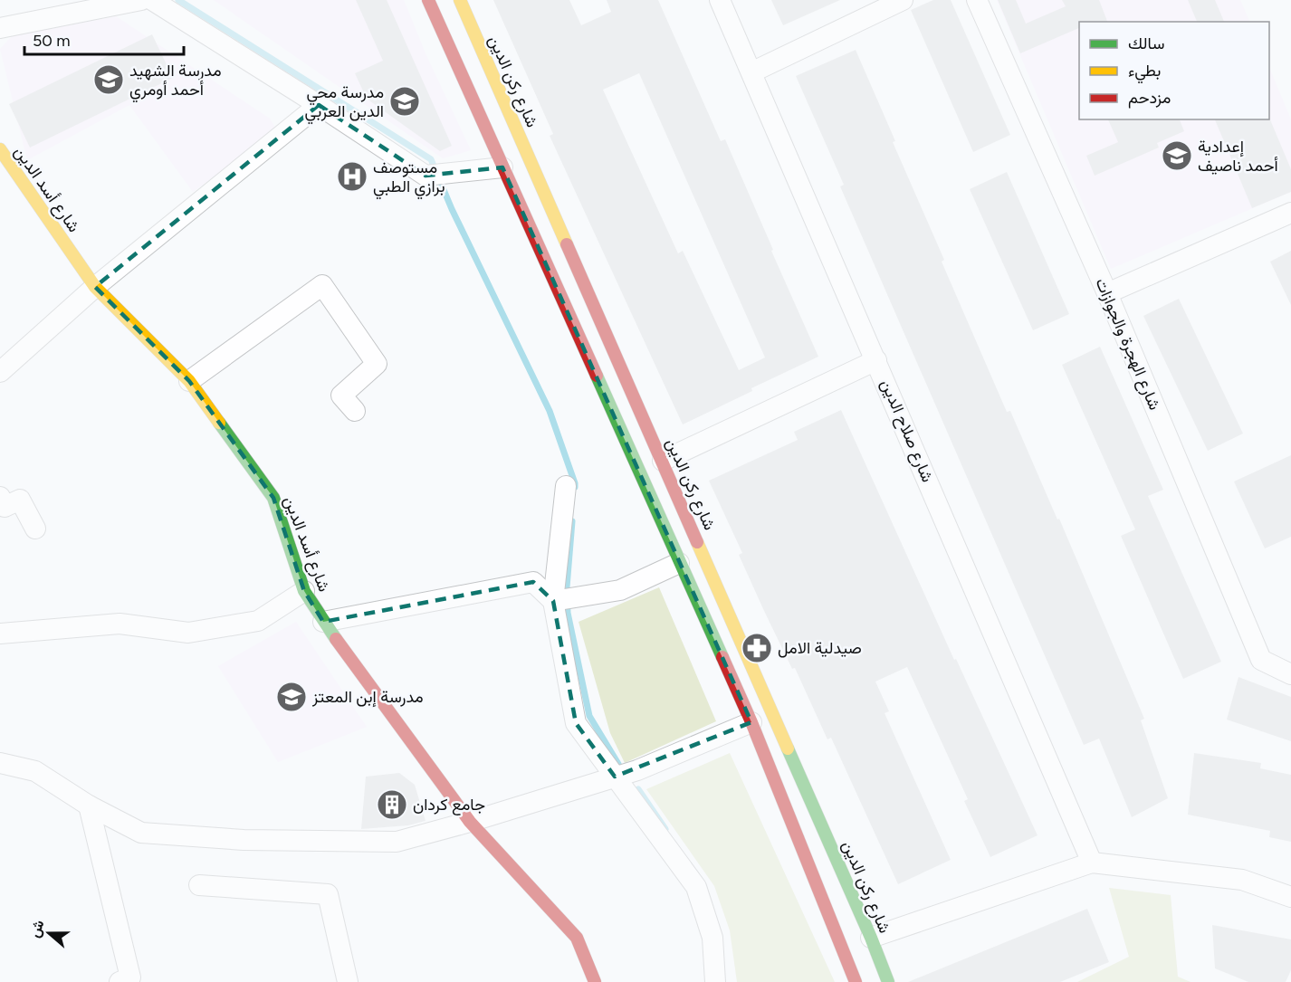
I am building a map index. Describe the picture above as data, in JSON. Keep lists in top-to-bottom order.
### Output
{
  "streets": {
    "main road": ["شارع ركن الدين", "شارع أسد الدين"],
    "street": ["شارع الهجرة والجوازات", "شارع صلاح الدين"]
  },
  "places": {
    "school or university": [
      "مدرسة الشهيد أحمد أومري",
      "مدرسة محي الدين العربي",
      "إعدادية أحمد ناصيف",
      "مدرسة إبن المعتز"
    ],
    "hospital": ["مستوصف برازي الطبي"],
    "pharmacy": ["صيدلية الامل"],
    "building": ["جامع كردان"]
  },
  "legend": ["سالك", "بطيء", "مزدحم"],
  "scale_bar": "50 m",
  "north": "left"
}
